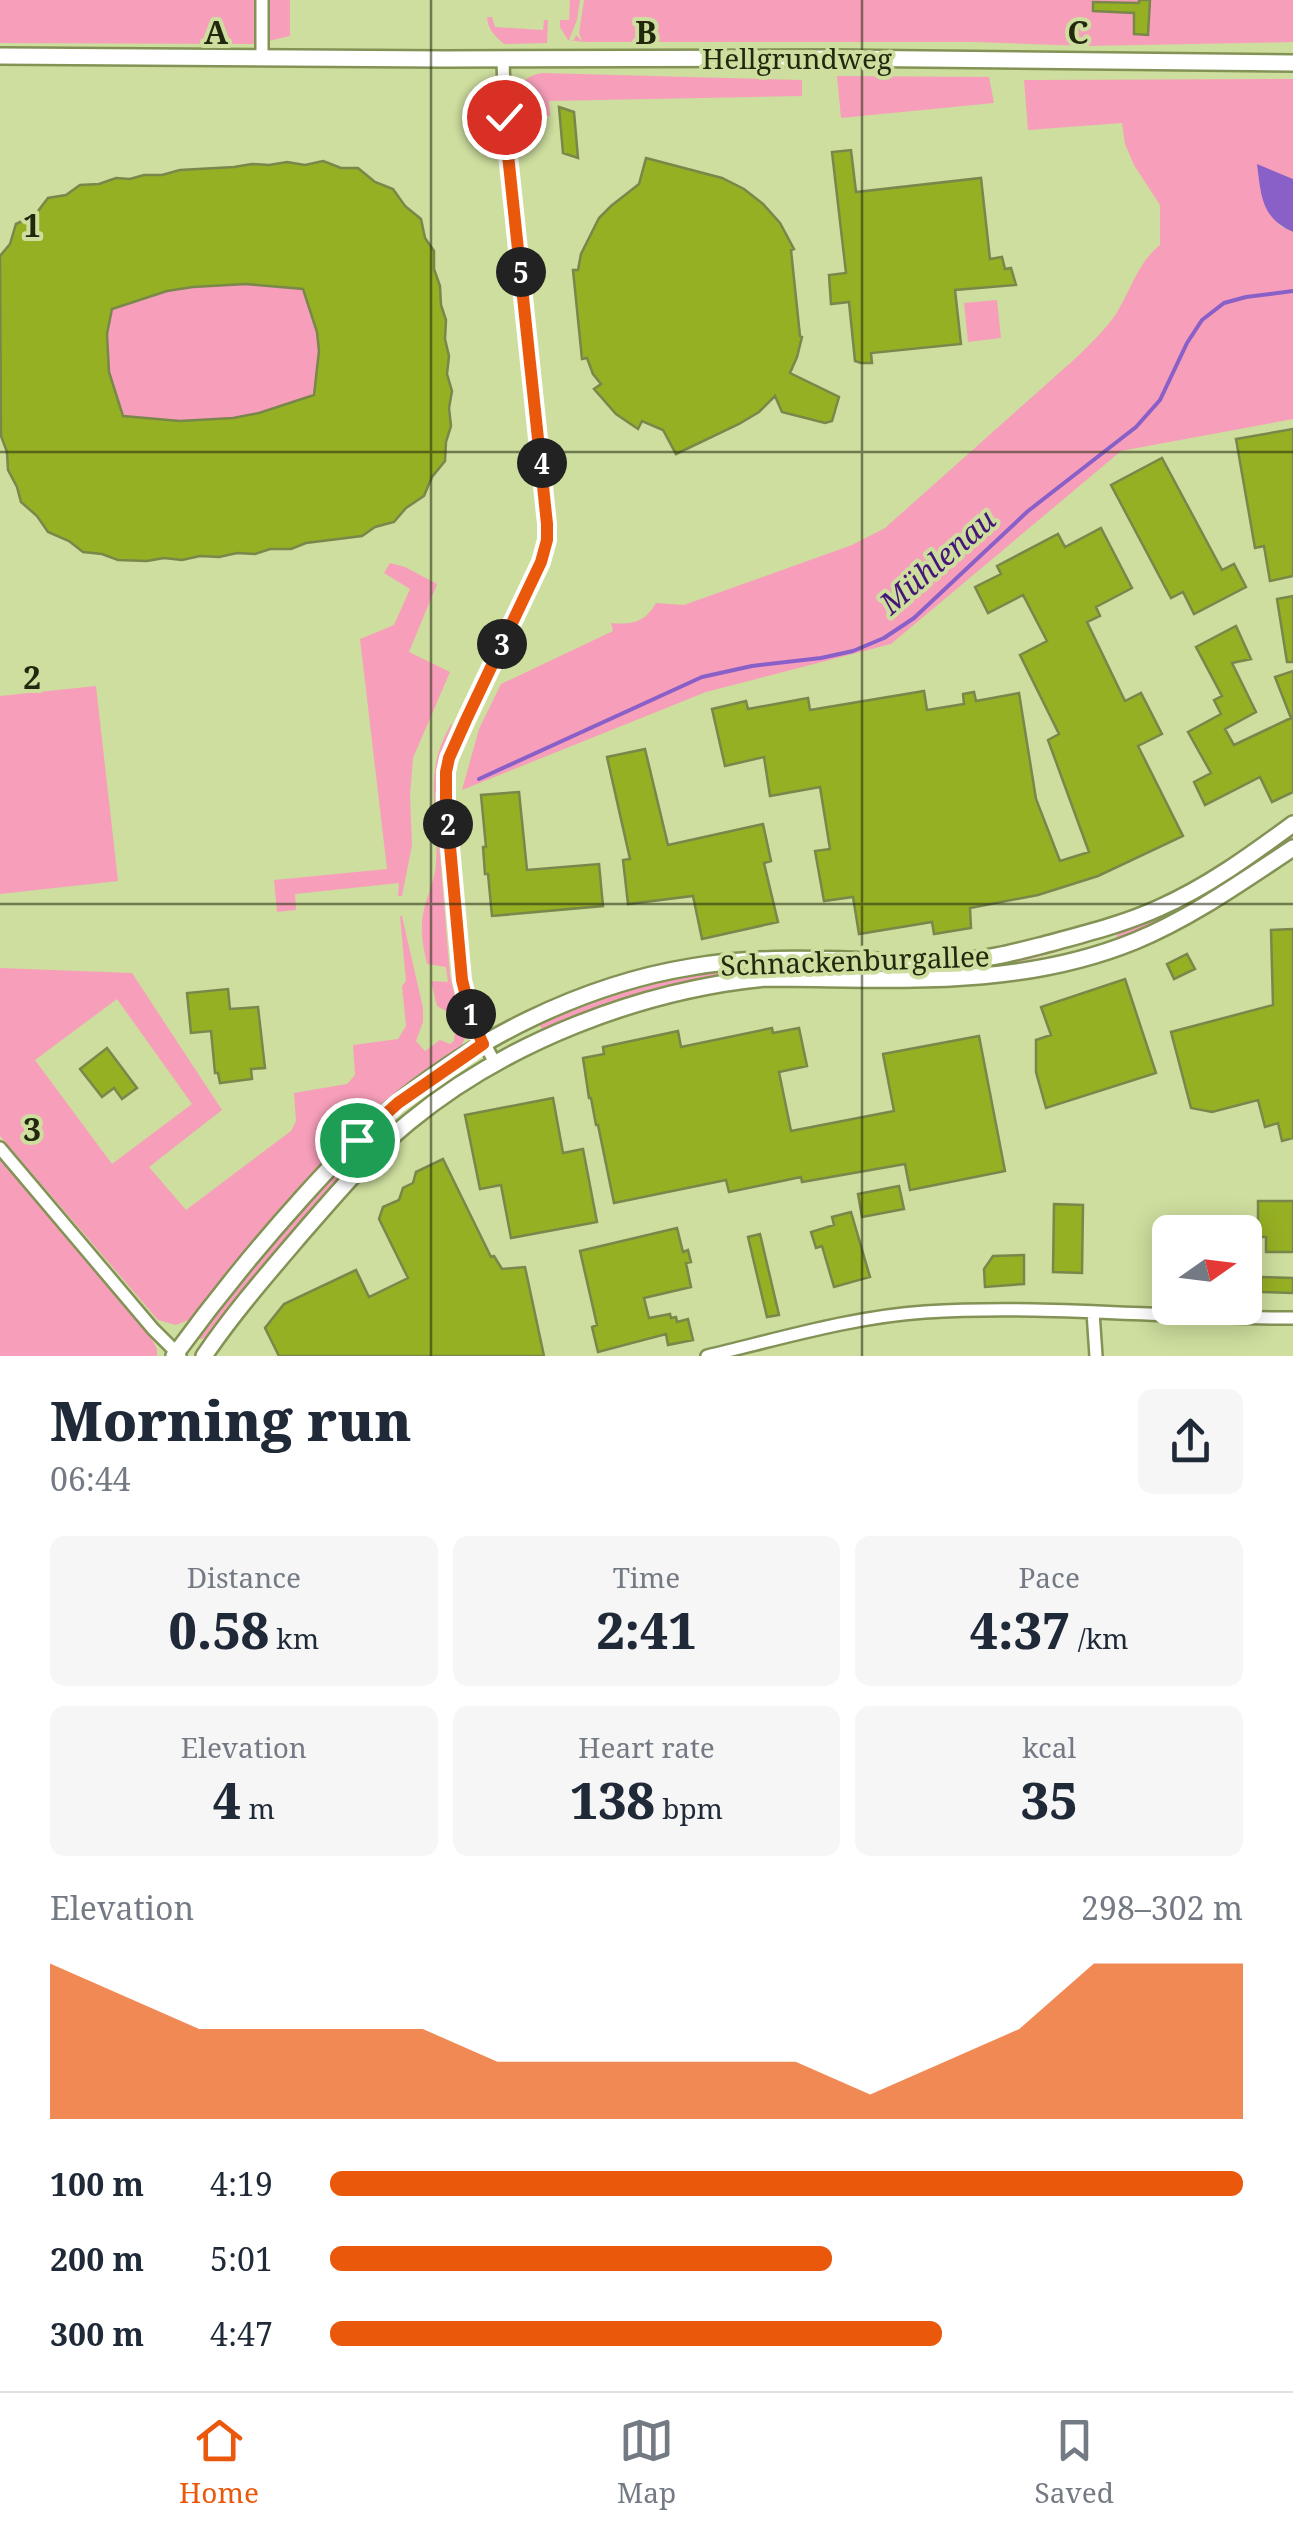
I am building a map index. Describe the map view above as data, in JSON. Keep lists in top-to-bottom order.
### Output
{
  "streets": {
    "main road": ["Hellgrundweg", "Schnackenburgallee"]
  },
  "water": ["Mühlenau"],
  "north": "right",
  "page": {
    "pins": [
      "5",
      "4",
      "3",
      "2",
      "1"
    ],
    "heading": ["Morning run", "06:44"],
    "stats": [
      ["Distance", "0.58 km"],
      ["Time", "2:41"],
      ["Pace", "4:37 /km"],
      ["Elevation", "4 m"],
      ["Heart rate", "138 bpm"],
      ["kcal", "35"]
    ],
    "chart": ["Elevation", "298–302 m"],
    "list": [
      {
        "name": "100 m",
        "note": "4:19"
      },
      {
        "name": "200 m",
        "note": "5:01"
      },
      {
        "name": "300 m",
        "note": "4:47"
      }
    ],
    "tabs": ["Home", "Map", "Saved"]
  },
  "grid": {
    "columns": ["A", "B", "C"],
    "rows": ["1", "2", "3"]
  }
}
